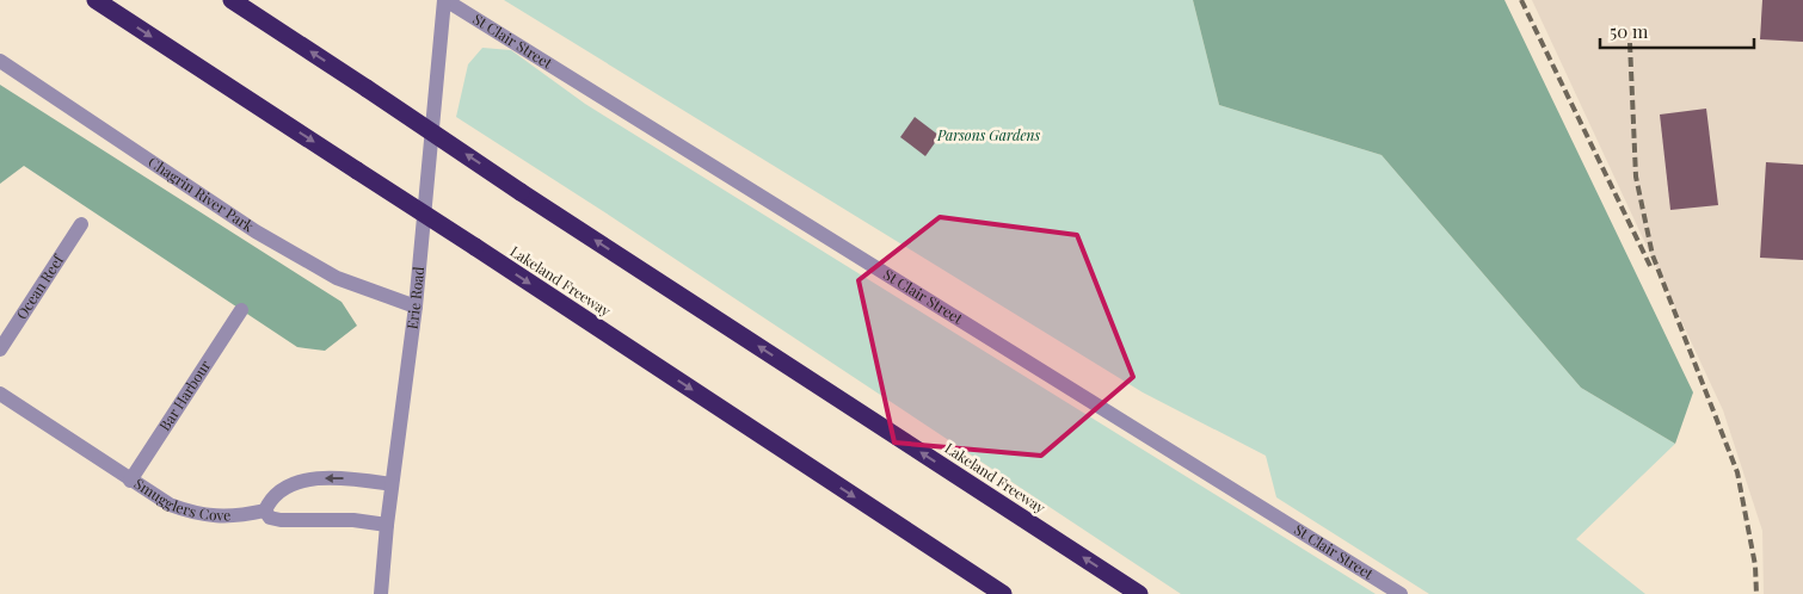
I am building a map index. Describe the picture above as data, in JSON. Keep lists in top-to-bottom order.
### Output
{
  "streets": {
    "highway": ["Lakeland Freeway"],
    "street": [
      "St Clair Street",
      "Chagrin River Park",
      "Ocean Reef",
      "Erie Road",
      "Bar Harbour",
      "Smugglers Cove"
    ]
  },
  "crossings": [
    ["St Clair Street", "Erie Road"],
    ["Chagrin River Park", "Erie Road"],
    ["Bar Harbour", "Smugglers Cove"]
  ],
  "parks": ["Parsons Gardens"],
  "scale_bar": "50 m"
}
